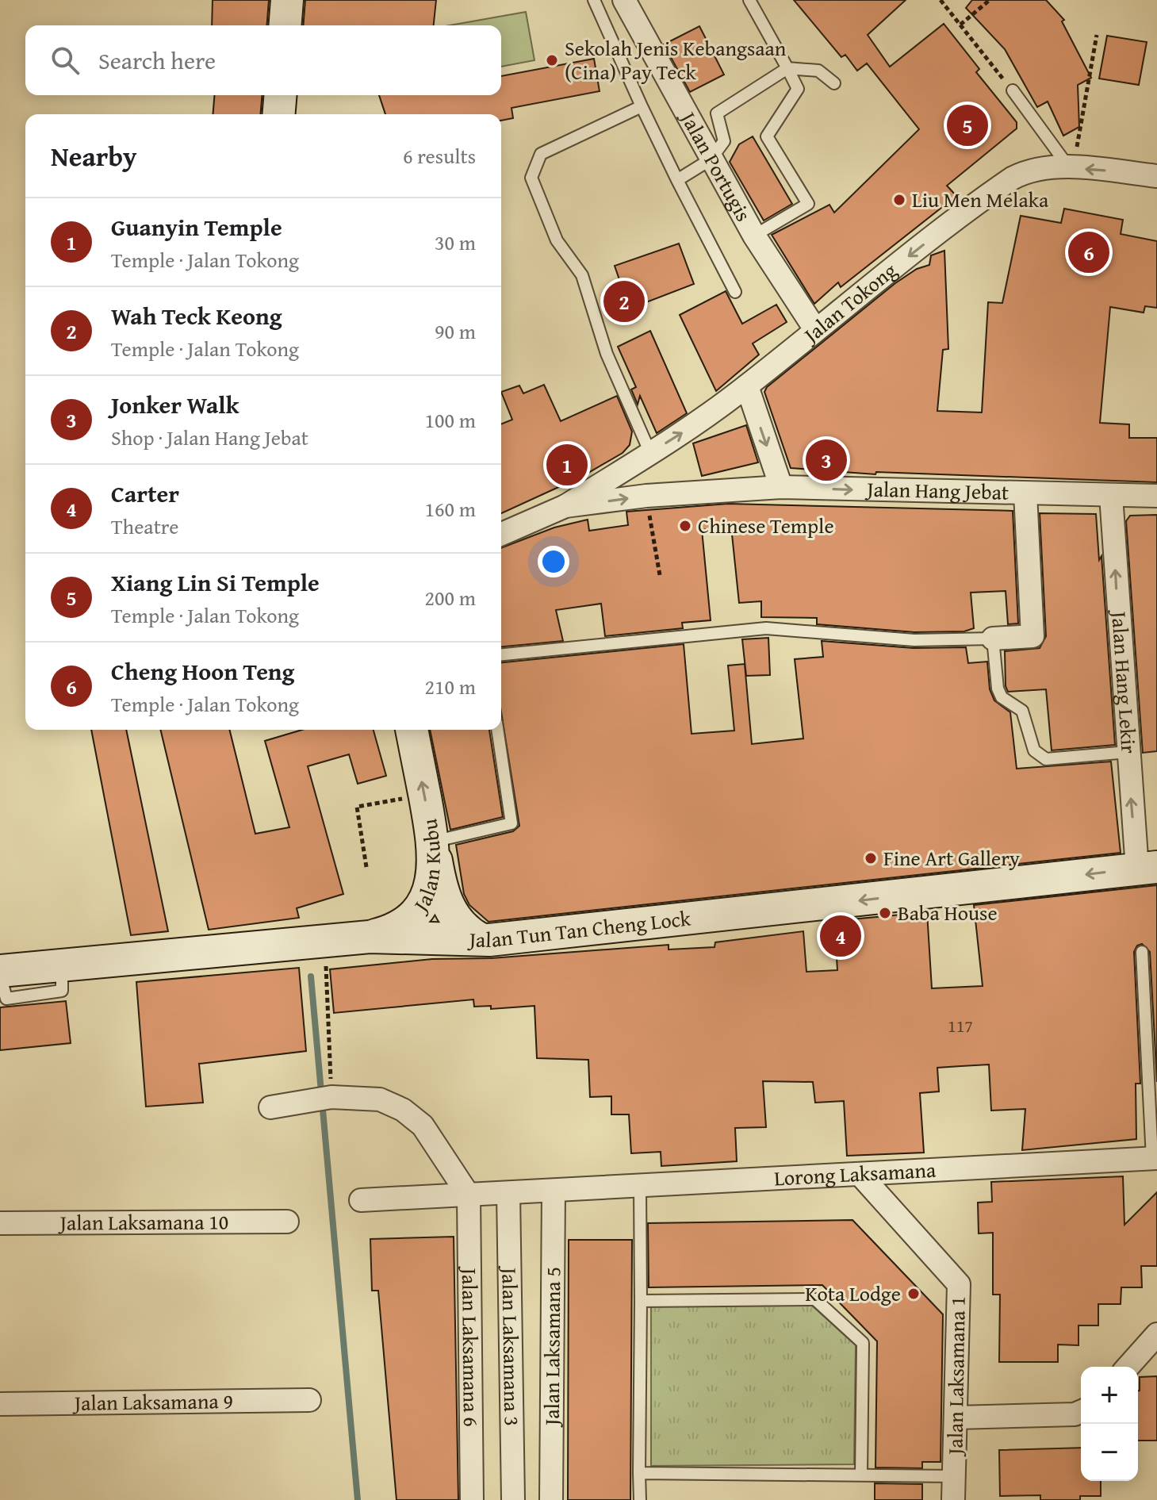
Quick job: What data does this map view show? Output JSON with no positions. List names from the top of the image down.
{
  "streets": {
    "main road": ["Jalan Kubu", "Jalan Tun Tan Cheng Lock"],
    "street": [
      "Jalan Portugis",
      "Jalan Tokong",
      "Jalan Hang Jebat",
      "Jalan Hang Lekir",
      "Lorong Laksamana",
      "Jalan Laksamana 10",
      "Jalan Laksamana 5",
      "Jalan Laksamana 3",
      "Jalan Laksamana 6",
      "Jalan Laksamana 1",
      "Jalan Laksamana 9"
    ]
  },
  "crossings": [
    ["Jalan Portugis", "Jalan Tokong"],
    ["Jalan Tokong", "Jalan Hang Jebat"],
    ["Jalan Hang Jebat", "Jalan Hang Lekir"],
    ["Jalan Hang Lekir", "Jalan Tun Tan Cheng Lock"],
    ["Jalan Kubu", "Jalan Tun Tan Cheng Lock"],
    ["Lorong Laksamana", "Jalan Laksamana 5"],
    ["Lorong Laksamana", "Jalan Laksamana 3"],
    ["Lorong Laksamana", "Jalan Laksamana 6"],
    ["Lorong Laksamana", "Jalan Laksamana 1"]
  ],
  "one_way": [
    "Jalan Hang Jebat",
    "Jalan Hang Lekir",
    "Jalan Kubu",
    "Jalan Tun Tan Cheng Lock"
  ],
  "places": [
    "Sekolah Jenis Kebangsaan (Cina) Pay Teck",
    "Liu Men Melaka",
    "Chinese Temple",
    "Fine Art Gallery",
    "Baba House",
    "Kota Lodge"
  ],
  "house_numbers": ["117"],
  "page": {
    "search": "Search here",
    "pins": [
      "5",
      "6",
      "2",
      "3",
      "1",
      "4"
    ],
    "heading": ["Nearby", "6 results"],
    "list": [
      {
        "mark": "1",
        "name": "Guanyin Temple",
        "note": "Temple · Jalan Tokong",
        "value": "30 m"
      },
      {
        "mark": "2",
        "name": "Wah Teck Keong",
        "note": "Temple · Jalan Tokong",
        "value": "90 m"
      },
      {
        "mark": "3",
        "name": "Jonker Walk",
        "note": "Shop · Jalan Hang Jebat",
        "value": "100 m"
      },
      {
        "mark": "4",
        "name": "Carter",
        "note": "Theatre",
        "value": "160 m"
      },
      {
        "mark": "5",
        "name": "Xiang Lin Si Temple",
        "note": "Temple · Jalan Tokong",
        "value": "200 m"
      },
      {
        "mark": "6",
        "name": "Cheng Hoon Teng",
        "note": "Temple · Jalan Tokong",
        "value": "210 m"
      }
    ],
    "map_buttons": ["+", "−"]
  }
}
